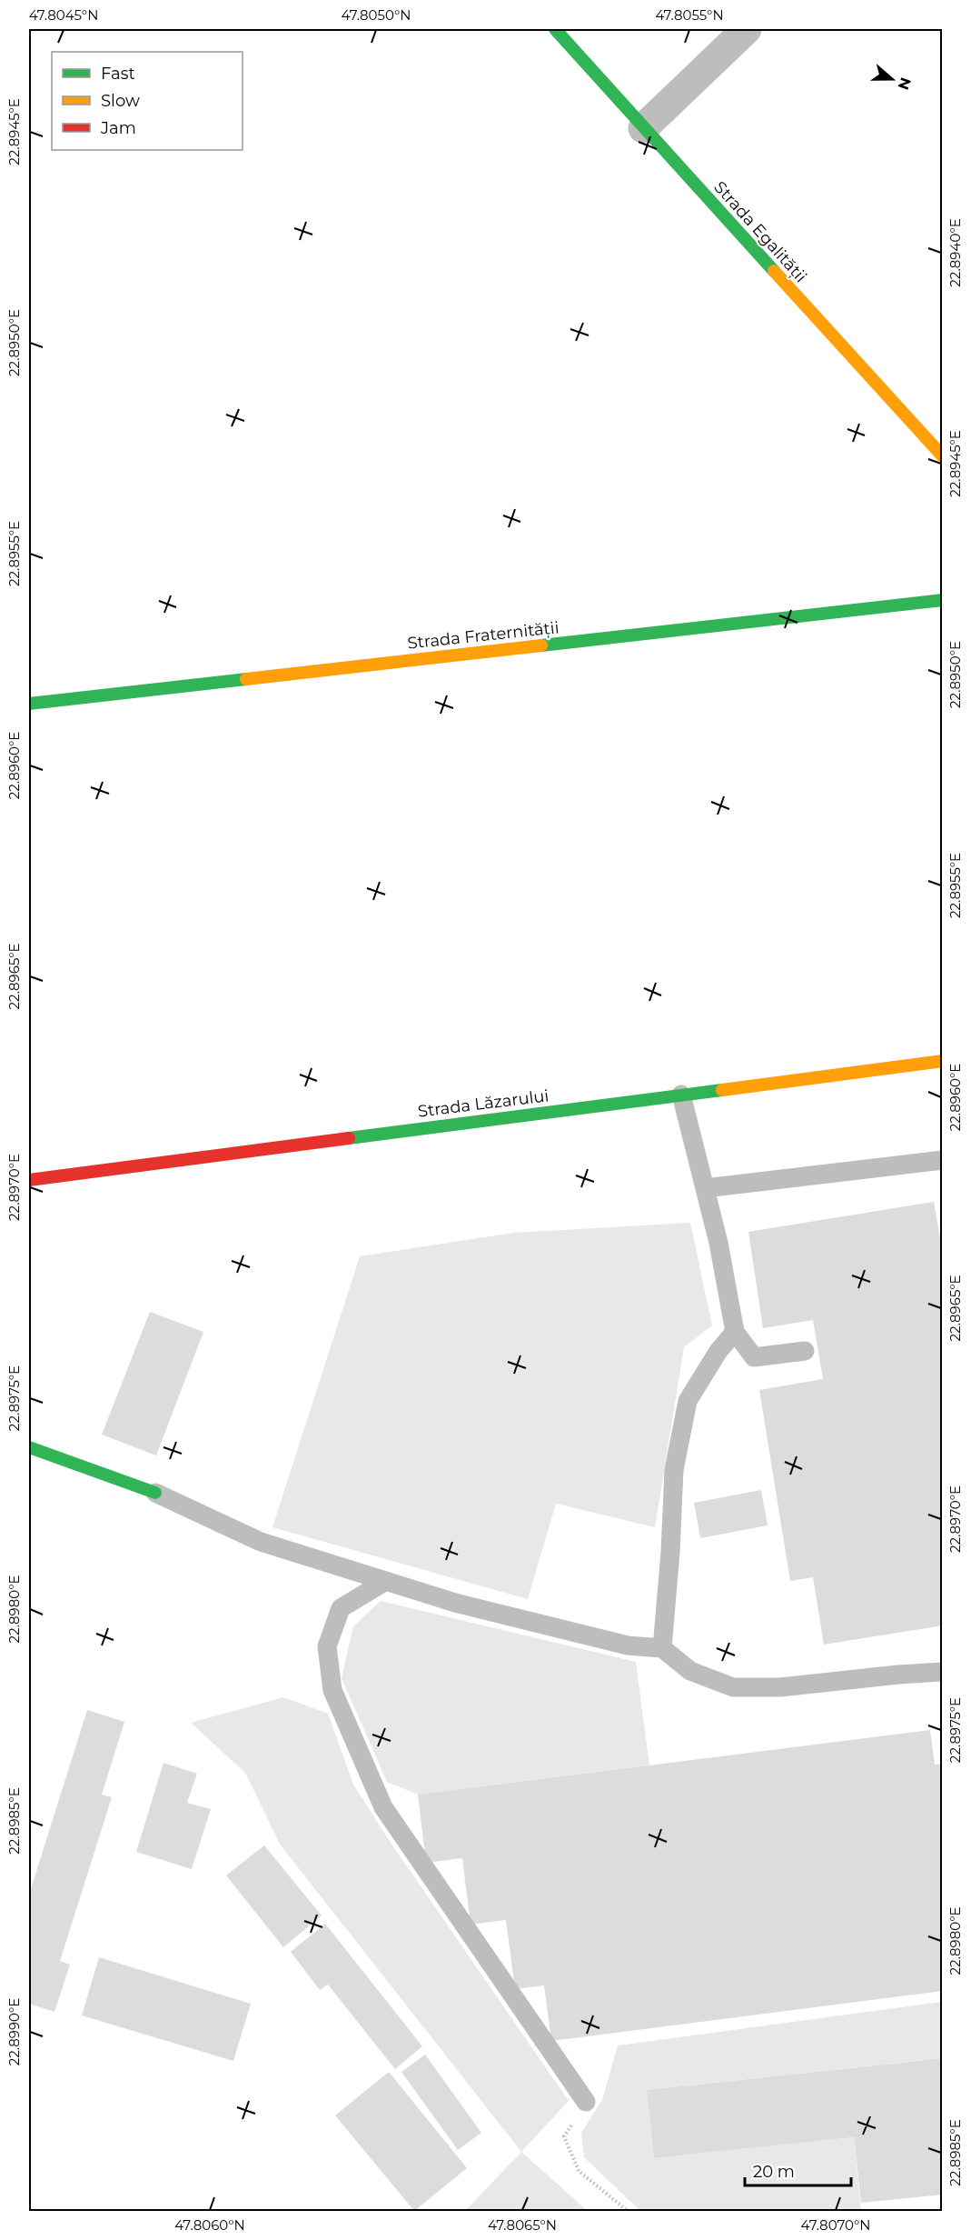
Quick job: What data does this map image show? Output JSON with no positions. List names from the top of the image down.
{
  "streets": {
    "street": ["Strada Egalității", "Strada Fraternității", "Strada Lăzarului"]
  },
  "legend": ["Fast", "Slow", "Jam"],
  "scale_bar": "20 m",
  "north": "right",
  "coordinates": [
    "47.8045°N",
    "47.8050°N",
    "47.8055°N",
    "22.8945°E",
    "22.8940°E",
    "22.8950°E",
    "22.8955°E",
    "22.8960°E",
    "22.8965°E",
    "22.8970°E",
    "22.8975°E",
    "22.8980°E",
    "22.8985°E",
    "22.8990°E",
    "47.8060°N",
    "47.8065°N",
    "47.8070°N"
  ]
}
